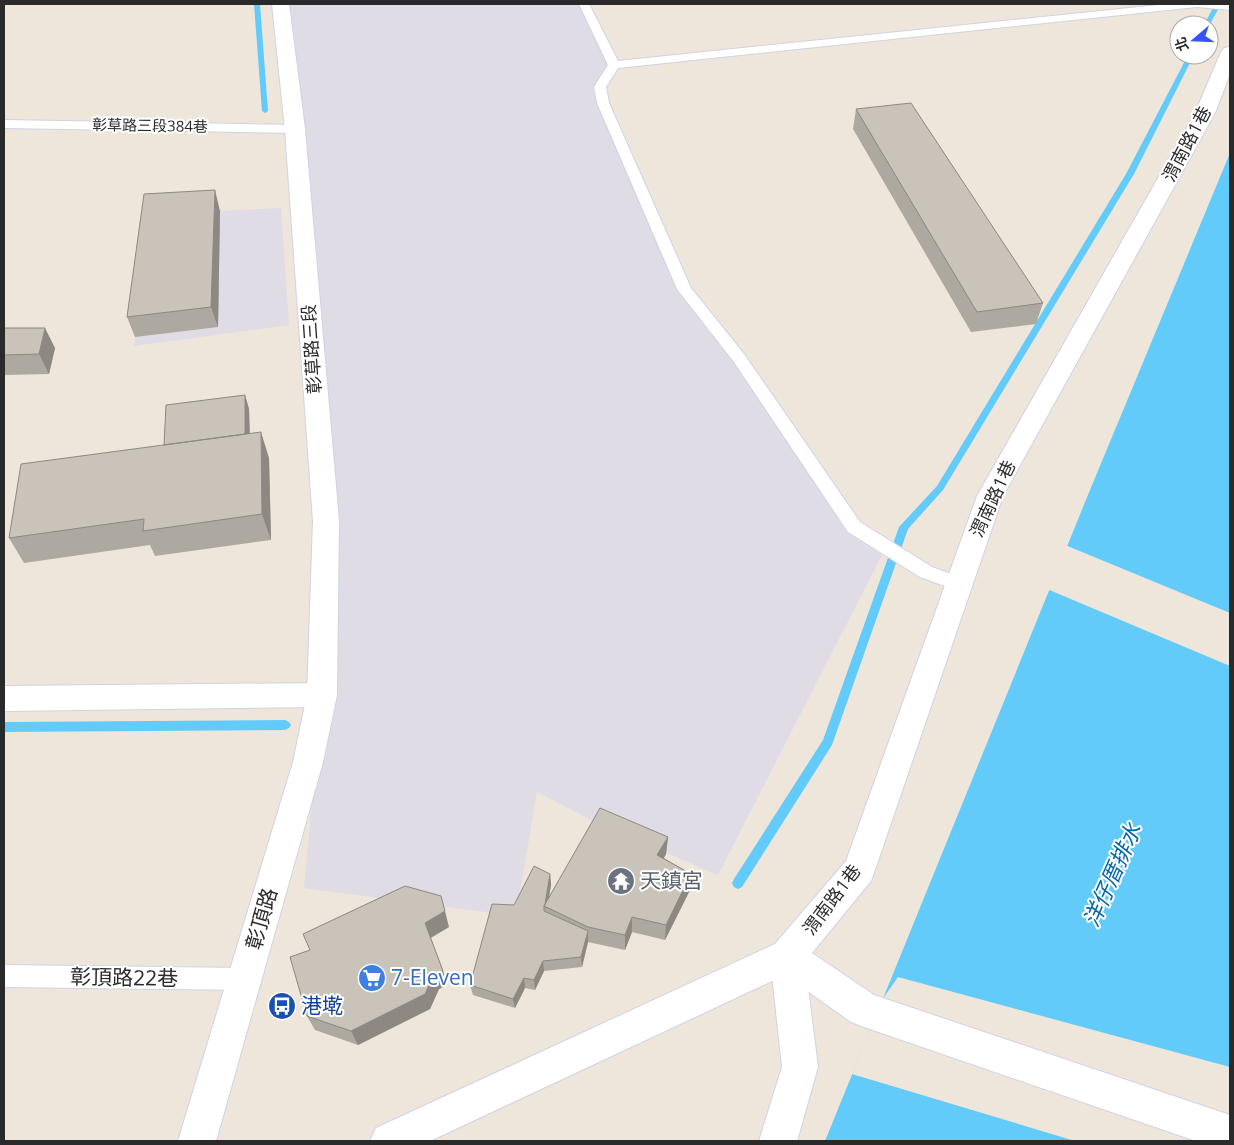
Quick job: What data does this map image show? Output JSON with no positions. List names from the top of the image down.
{
  "streets": {
    "street": ["渭南路1巷", "彰草路三段", "彰頂路"],
    "lane": ["彰草路三段384巷", "彰頂路22巷"]
  },
  "crossings": [
    ["彰草路三段384巷", "彰草路三段"],
    ["彰草路三段", "彰頂路"],
    ["彰頂路", "彰頂路22巷"]
  ],
  "water": ["洋仔厝排水"],
  "places": {
    "temple": ["天鎮宮"],
    "supermarket": ["7-Eleven"],
    "bus stop": ["港墘"]
  },
  "north": "left"
}
